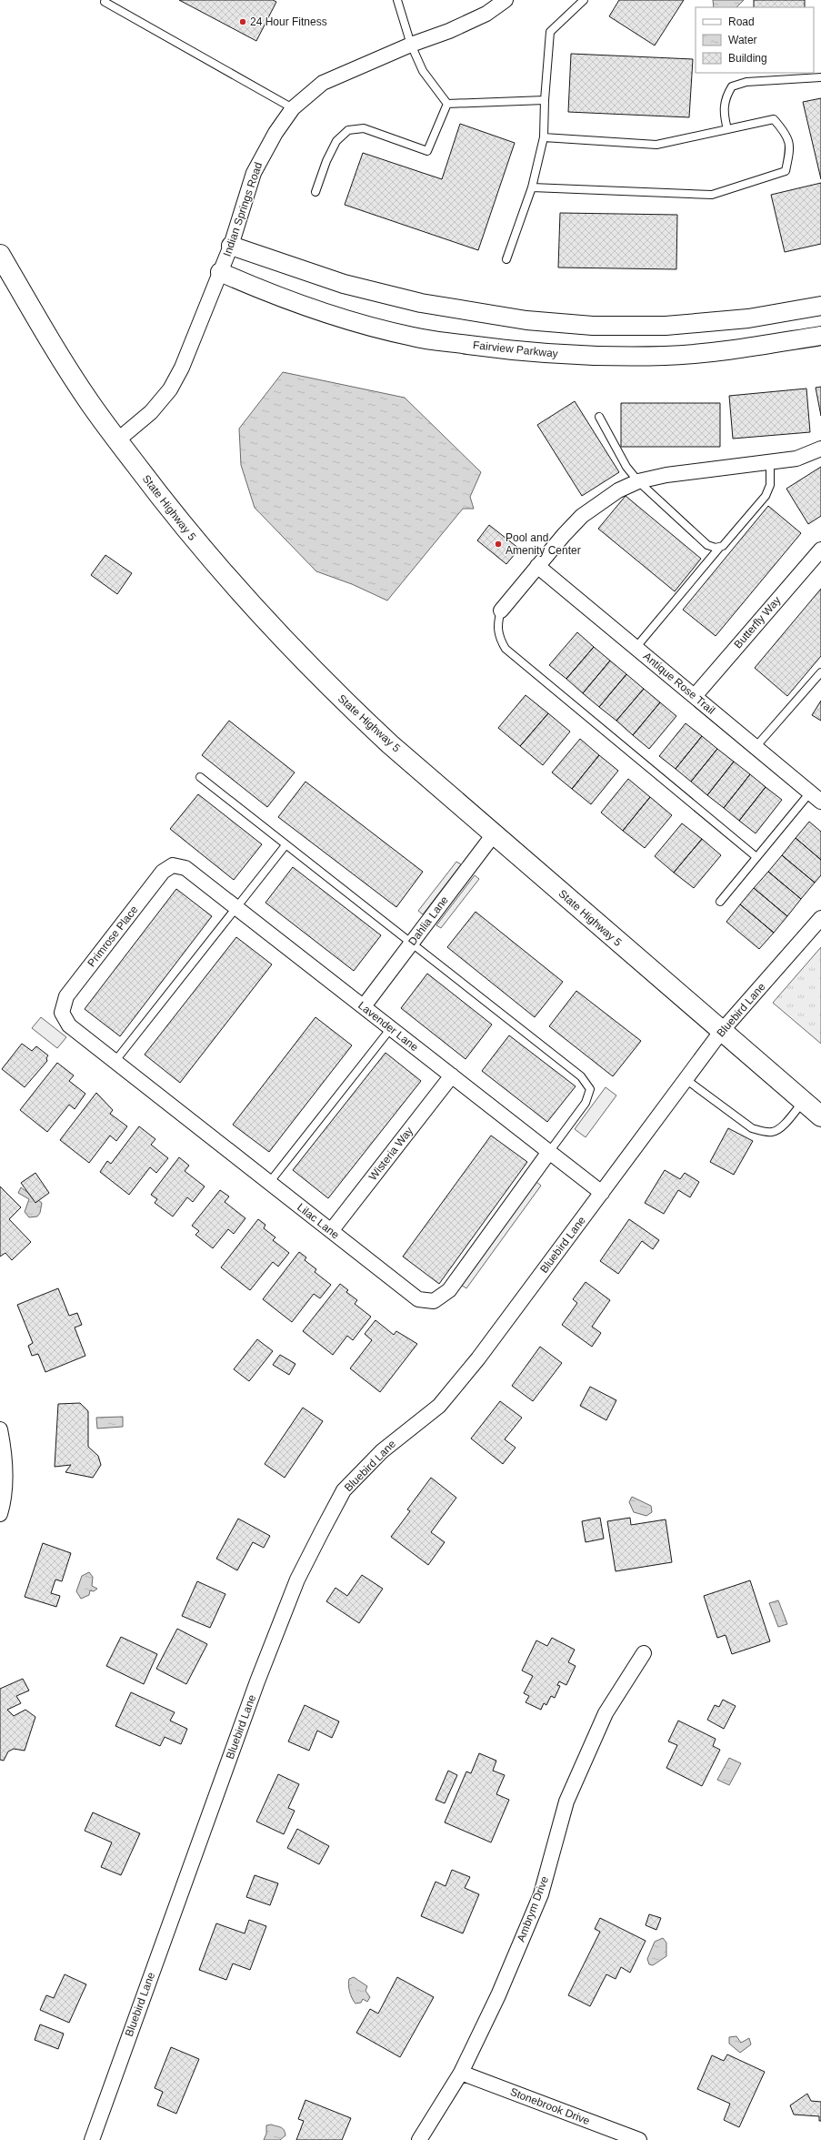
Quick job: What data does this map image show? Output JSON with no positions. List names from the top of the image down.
{
  "streets": {
    "main road": ["State Highway 5"],
    "street": [
      "Indian Springs Road",
      "Fairview Parkway",
      "Butterfly Way",
      "Antique Rose Trail",
      "Dahlia Lane",
      "Primrose Place",
      "Bluebird Lane",
      "Lavender Lane",
      "Wisteria Way",
      "Lilac Lane",
      "Ambrym Drive",
      "Stonebrook Drive"
    ]
  },
  "crossings": [
    ["Indian Springs Road", "Fairview Parkway"],
    ["Indian Springs Road", "State Highway 5"],
    ["State Highway 5", "Dahlia Lane"],
    ["State Highway 5", "Bluebird Lane"],
    ["Butterfly Way", "Antique Rose Trail"],
    ["Dahlia Lane", "Lavender Lane"],
    ["Primrose Place", "Lavender Lane"],
    ["Primrose Place", "Lilac Lane"],
    ["Bluebird Lane", "Lavender Lane"],
    ["Lavender Lane", "Wisteria Way"],
    ["Lavender Lane", "Lilac Lane"],
    ["Wisteria Way", "Lilac Lane"],
    ["Ambrym Drive", "Stonebrook Drive"]
  ],
  "places": ["24 Hour Fitness", "Pool and Amenity Center"],
  "legend": ["Road", "Water", "Building"]
}
